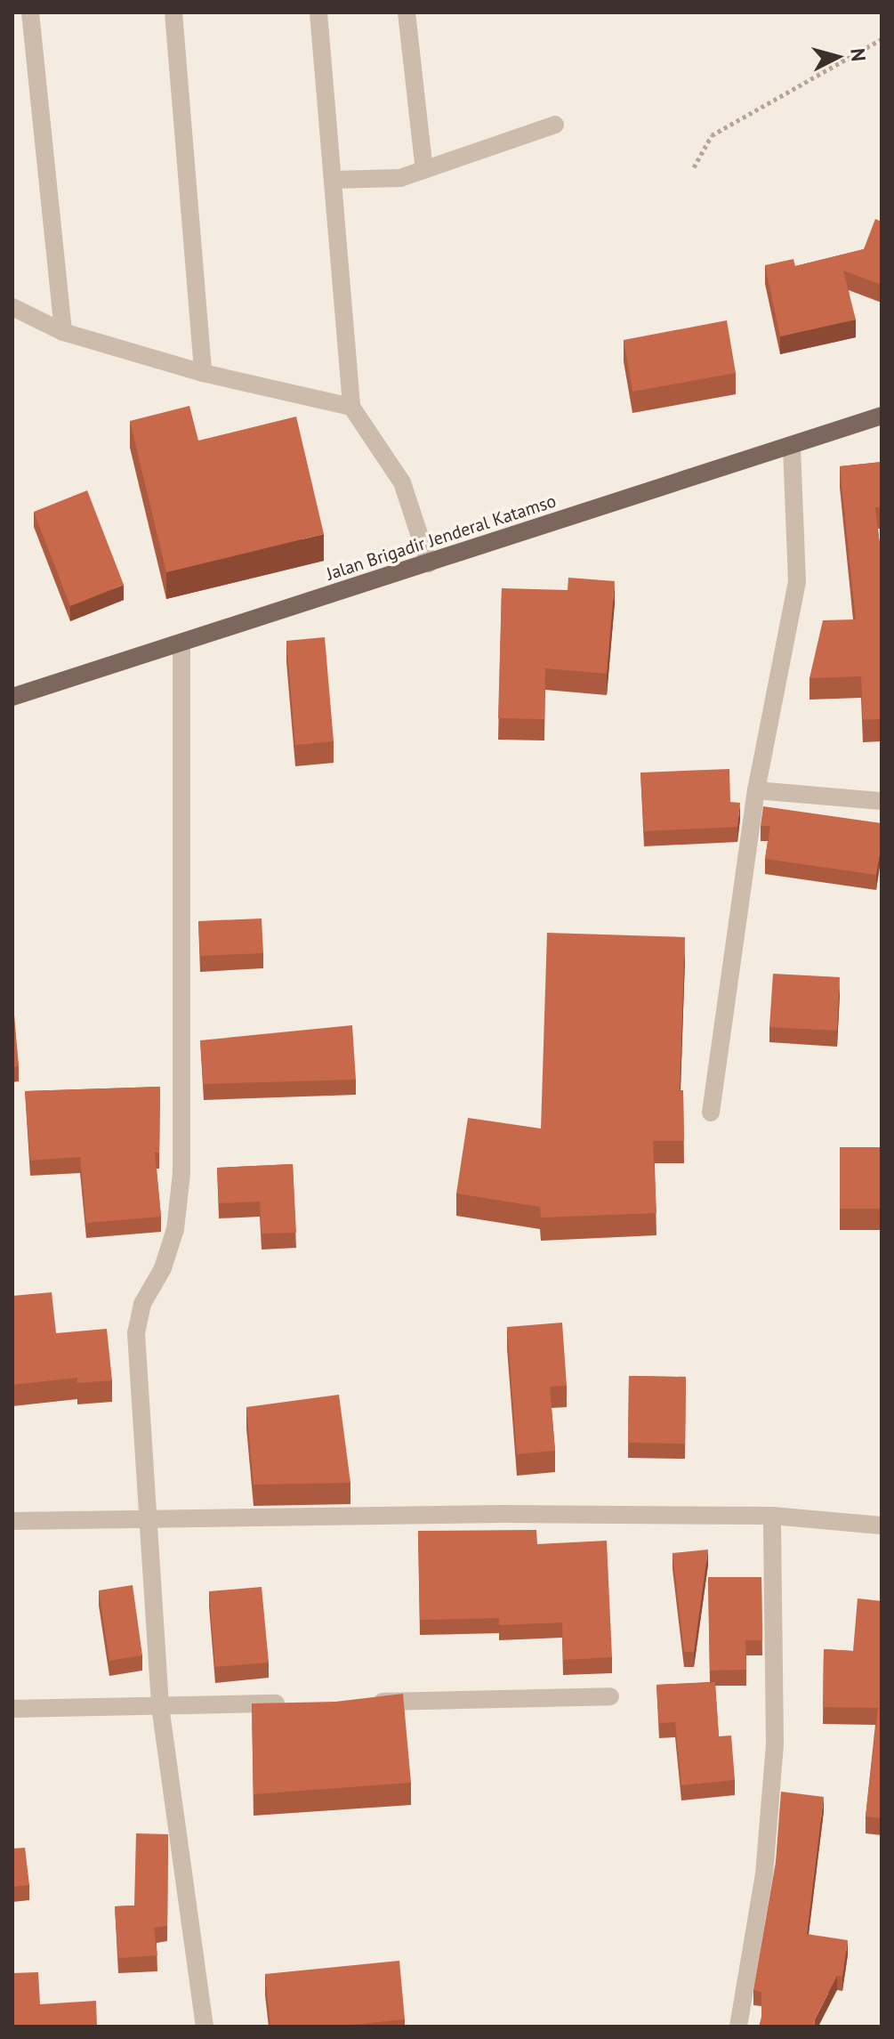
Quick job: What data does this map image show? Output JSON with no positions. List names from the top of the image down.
{
  "streets": {
    "main road": ["Jalan Brigadir Jenderal Katamso"]
  },
  "north": "right"
}
